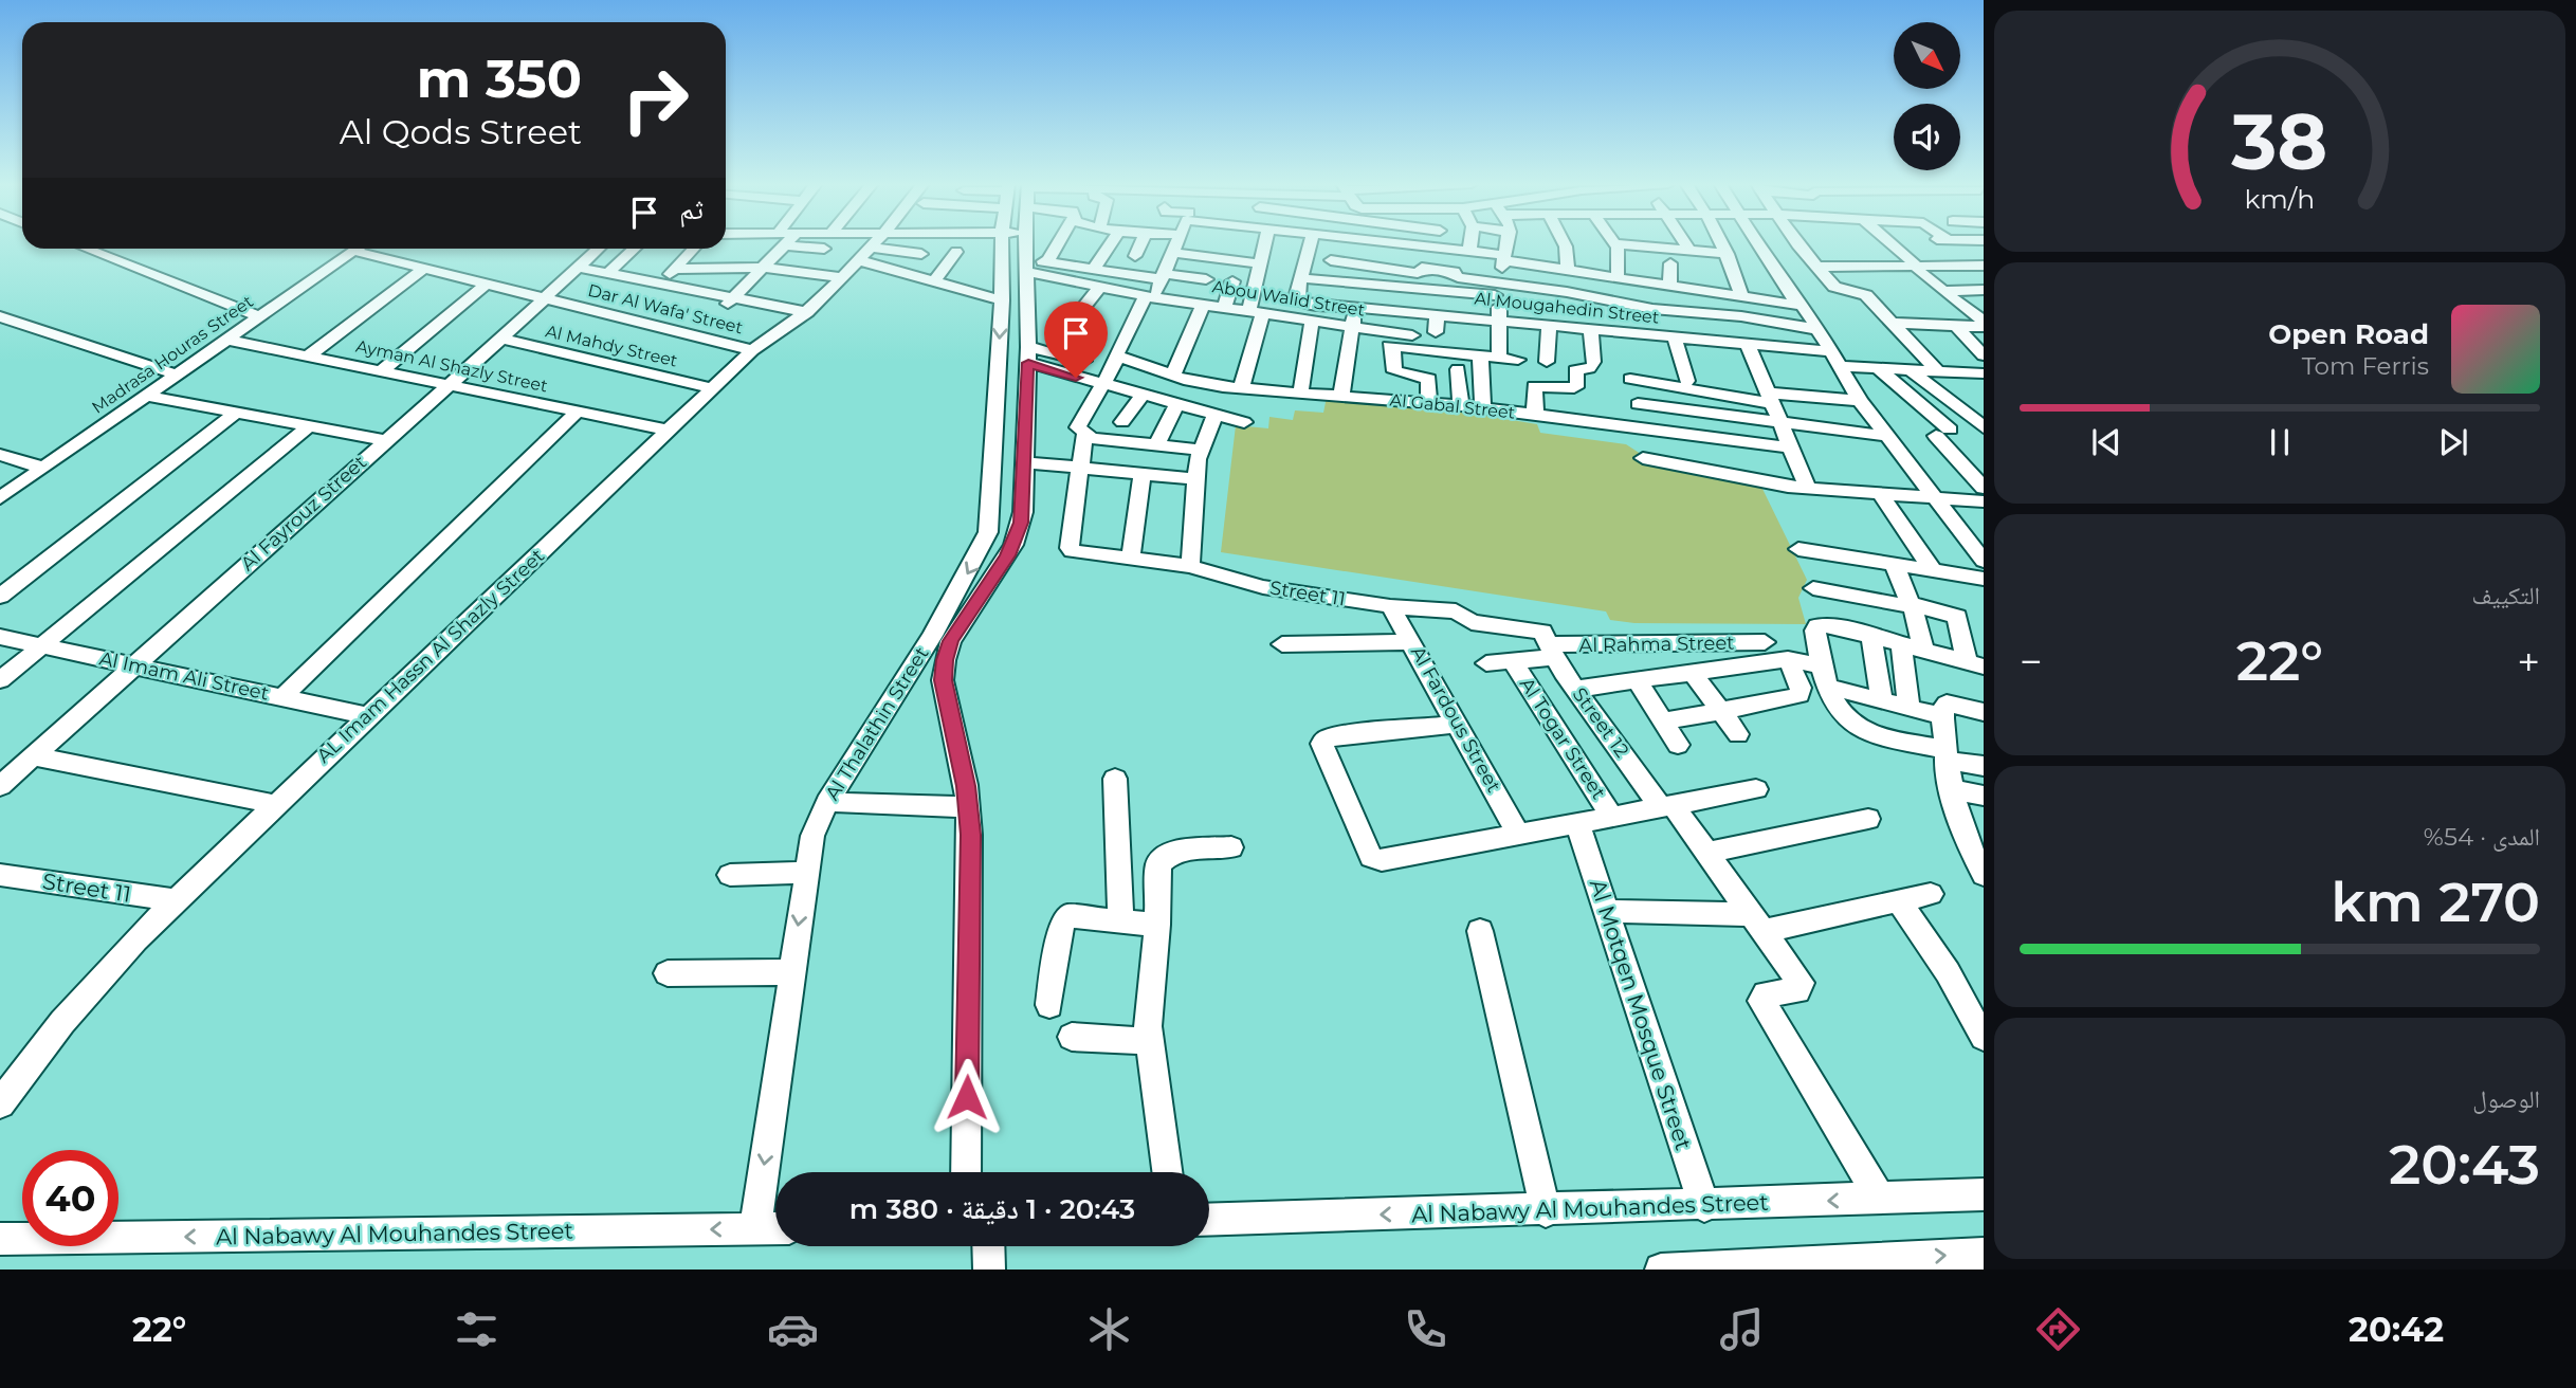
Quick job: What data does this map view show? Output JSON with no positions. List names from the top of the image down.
{
  "streets": {
    "street": [
      "Abou Walid Street",
      "Al Mougahedin Street",
      "Dar Al Wafa' Street",
      "Al Mahdy Street",
      "Madrasa Houras Street",
      "Ayman Al Shazly Street",
      "Al Gabal Street",
      "Al Fayrouz Street",
      "Street 11",
      "Al Rahma Street",
      "AL Imam Hassn Al Shazly Street",
      "Al Imam Ali Street",
      "Al Fardous Street",
      "Street 12",
      "Al Thalathin Street",
      "Al Togar Street",
      "Al Motqen Mosque Street",
      "Al Nabawy Al Mouhandes Street"
    ]
  },
  "crossings": [
    ["Abou Walid Street", "Al Thalathin Street"],
    ["Dar Al Wafa' Street", "Madrasa Houras Street"],
    ["Dar Al Wafa' Street", "Al Fayrouz Street"],
    ["Dar Al Wafa' Street", "AL Imam Hassn Al Shazly Street"],
    ["Al Mahdy Street", "Al Fayrouz Street"],
    ["Al Mahdy Street", "AL Imam Hassn Al Shazly Street"],
    ["Madrasa Houras Street", "Ayman Al Shazly Street"],
    ["Ayman Al Shazly Street", "Al Fayrouz Street"],
    ["Ayman Al Shazly Street", "AL Imam Hassn Al Shazly Street"],
    ["Al Fayrouz Street", "Al Imam Ali Street"],
    ["Street 11", "Al Rahma Street"],
    ["Street 11", "AL Imam Hassn Al Shazly Street"],
    ["Street 11", "Al Fardous Street"],
    ["Street 11", "Street 12"],
    ["Al Rahma Street", "Street 12"],
    ["AL Imam Hassn Al Shazly Street", "Al Imam Ali Street"],
    ["Street 12", "Al Nabawy Al Mouhandes Street"],
    ["Al Thalathin Street", "Al Nabawy Al Mouhandes Street"],
    ["Al Motqen Mosque Street", "Al Nabawy Al Mouhandes Street"]
  ],
  "one_way": ["Al Nabawy Al Mouhandes Street"],
  "north": "bottom right",
  "page": {
    "turn": ["350 m", "Al Qods Street"],
    "then": "ثم",
    "song": ["Open Road", "Tom Ferris"],
    "tile": [
      "التكييف",
      ["المدى · 54%", "270 km"],
      ["الوصول", "20:43"]
    ],
    "heat": ["−", "22°", "+"],
    "limit": "40",
    "trip": "20:43 · 1 دقيقة · 380 m",
    "tabs": ["20:42", "22°"],
    "gauge": ["38", "km/h"]
  }
}
